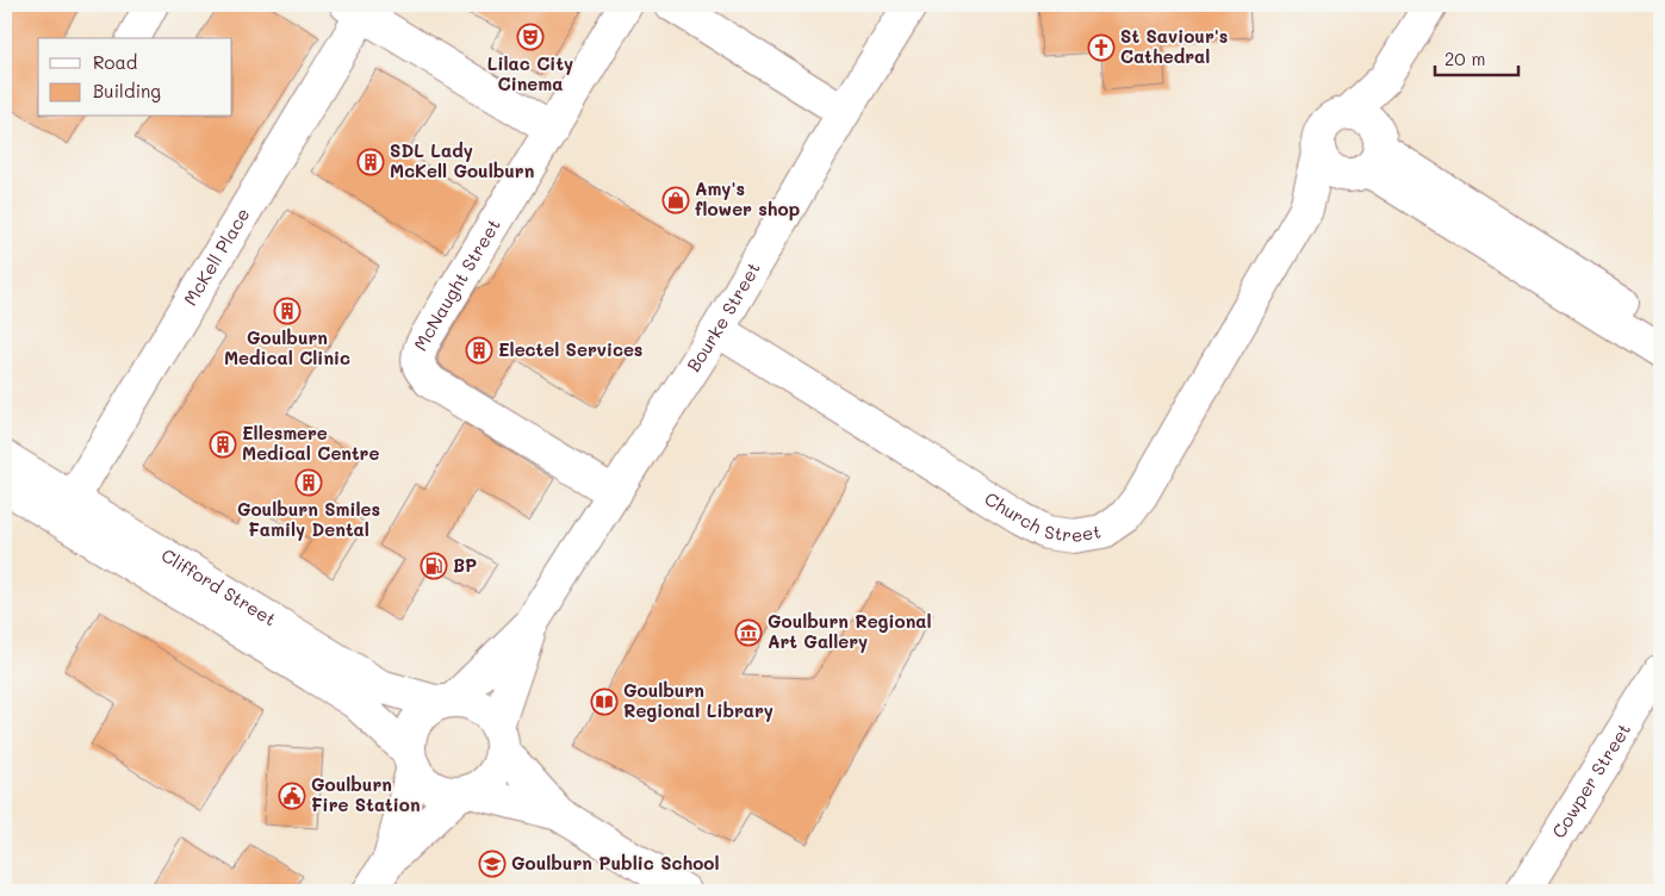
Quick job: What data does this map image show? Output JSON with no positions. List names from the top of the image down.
{
  "streets": {
    "street": [
      "McKell Place",
      "McNaught Street",
      "Bourke Street",
      "Church Street",
      "Clifford Street",
      "Cowper Street"
    ]
  },
  "crossings": [
    ["McKell Place", "Clifford Street"],
    ["McNaught Street", "Bourke Street"],
    ["Bourke Street", "Church Street"],
    ["Bourke Street", "Clifford Street"]
  ],
  "places": {
    "theatre": ["Lilac City Cinema"],
    "church": ["St Saviour's Cathedral"],
    "building": [
      "SDL Lady McKell Goulburn",
      "Goulburn Medical Clinic",
      "Electel Services",
      "Ellesmere Medical Centre",
      "Goulburn Smiles Family Dental"
    ],
    "shop": ["Amy's flower shop"],
    "fuel station": ["BP"],
    "museum": ["Goulburn Regional Art Gallery"],
    "library": ["Goulburn Regional Library"],
    "public building": ["Goulburn Fire Station"],
    "school or university": ["Goulburn Public School"]
  },
  "legend": ["Road", "Building"],
  "scale_bar": "20 m"
}
